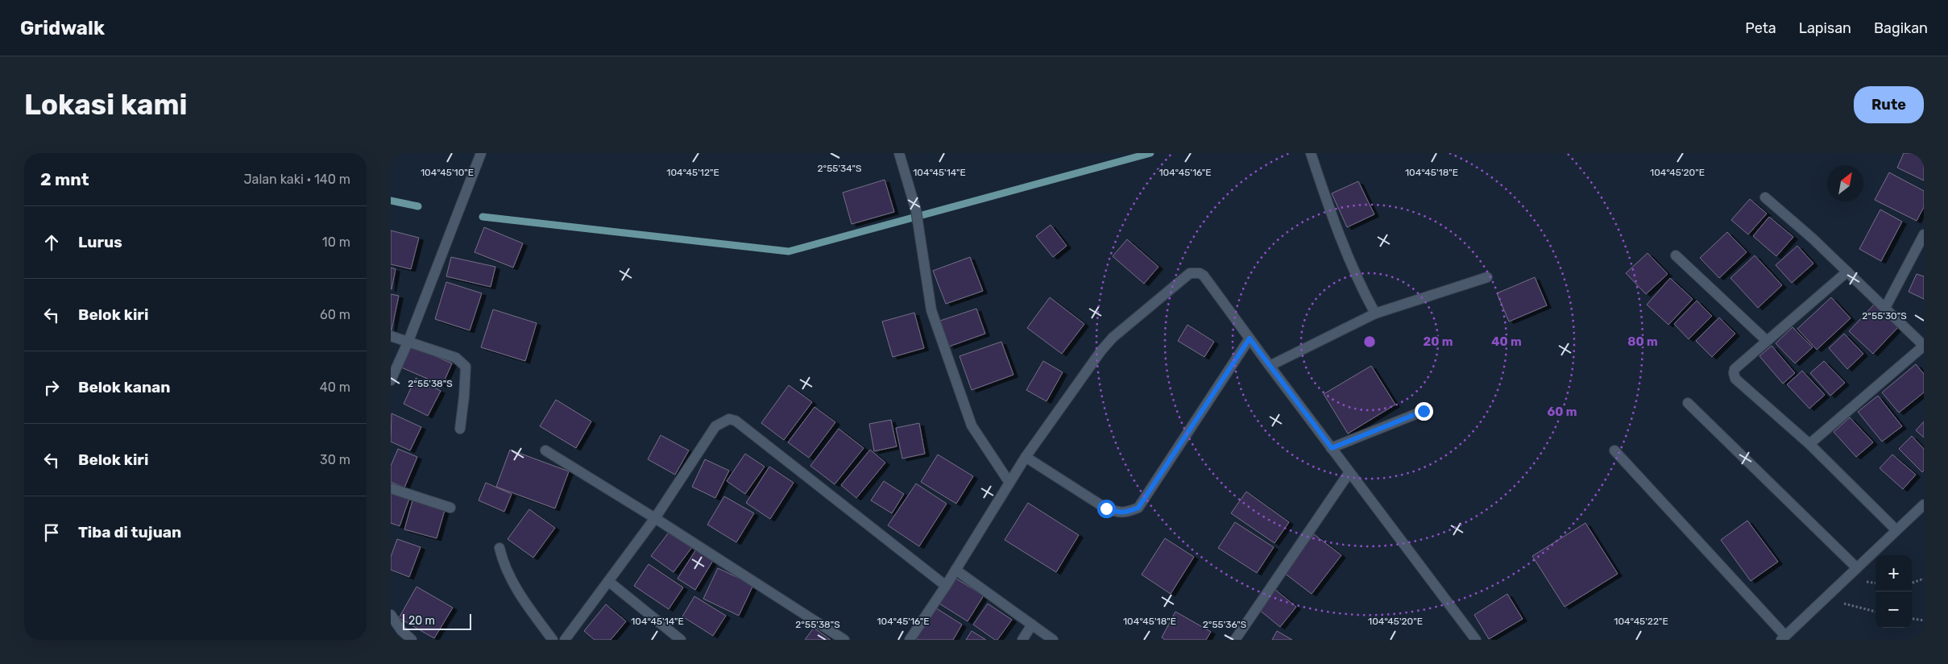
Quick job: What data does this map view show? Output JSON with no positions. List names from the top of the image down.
{
  "scale_bar": "20 m",
  "north": "top right",
  "page": {
    "header": "Gridwalk",
    "nav": ["Peta", "Lapisan", "Bagikan"],
    "buttons": "Rute",
    "title": "Lokasi kami",
    "heading": ["2 mnt", "Jalan kaki · 140 m"],
    "list": [
      ["Lurus", "10 m"],
      ["Belok kiri", "60 m"],
      ["Belok kanan", "40 m"],
      ["Belok kiri", "30 m"],
      "Tiba di tujuan"
    ],
    "map_buttons": ["+", "−"],
    "scale": "20 m"
  },
  "coordinates": [
    "2°55'34\"S",
    "104°45'12\"E",
    "104°45'14\"E",
    "104°45'16\"E",
    "104°45'18\"E",
    "104°45'10\"E",
    "104°45'20\"E",
    "2°55'30\"S",
    "2°55'38\"S",
    "104°45'22\"E",
    "2°55'36\"S"
  ],
  "rings": [
    "20 m",
    "40 m",
    "80 m",
    "60 m"
  ]
}
